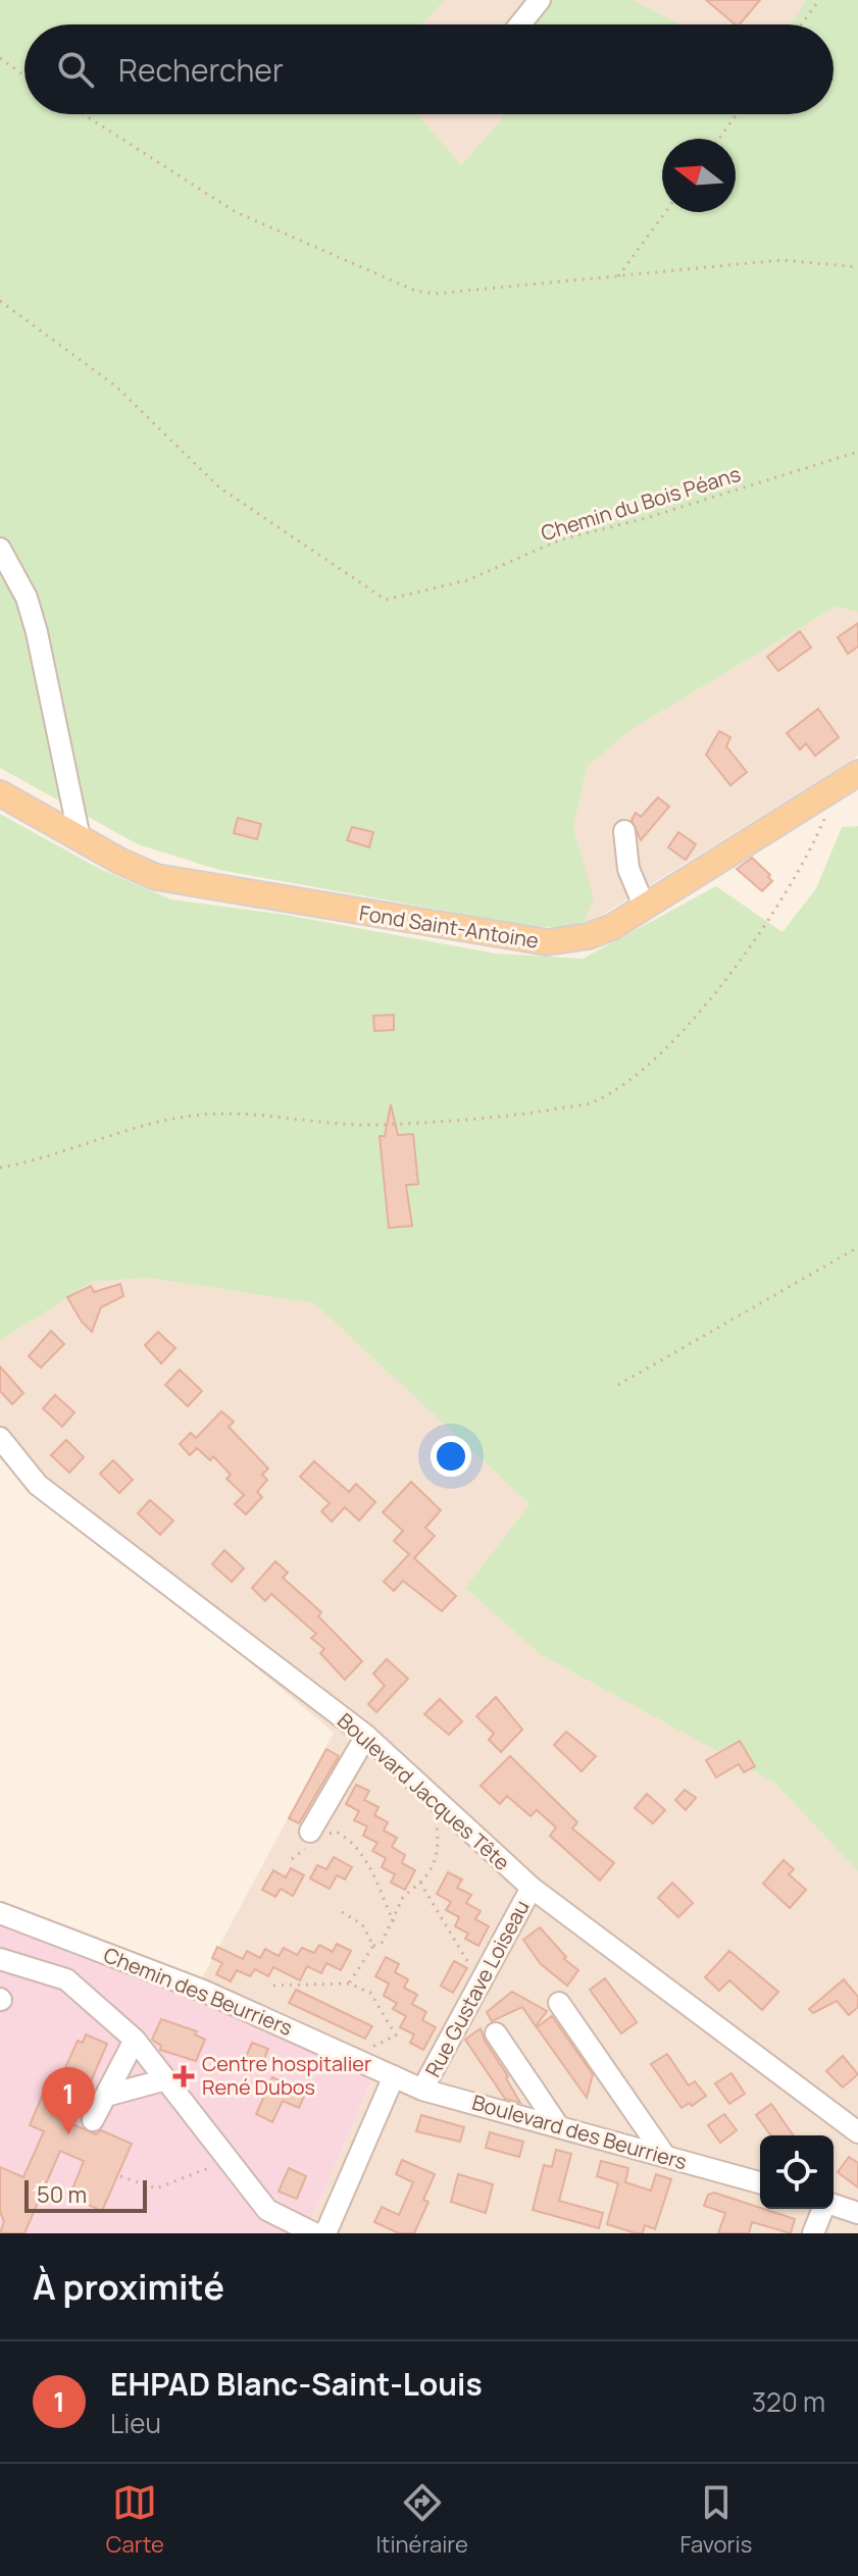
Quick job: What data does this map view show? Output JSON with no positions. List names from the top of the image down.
{
  "streets": {
    "main road": ["Fond Saint-Antoine"],
    "street": [
      "Boulevard Jacques Tête",
      "Rue Gustave Loiseau",
      "Chemin des Beurriers",
      "Boulevard des Beurriers"
    ],
    "path": ["Chemin du Bois Péans"]
  },
  "crossings": [
    ["Boulevard Jacques Tête", "Rue Gustave Loiseau"],
    ["Rue Gustave Loiseau", "Boulevard des Beurriers"],
    ["Chemin des Beurriers", "Boulevard des Beurriers"]
  ],
  "places": {
    "health": ["Centre hospitalier René Dubos"]
  },
  "scale_bar": "50 m",
  "north": "left",
  "page": {
    "search": "Rechercher",
    "pins": "1",
    "scale": "50 m",
    "heading": "À proximité",
    "list": [
      {
        "mark": "1",
        "name": "EHPAD Blanc-Saint-Louis",
        "note": "Lieu",
        "value": "320 m"
      }
    ],
    "nav": ["Carte", "Itinéraire", "Favoris"]
  }
}
